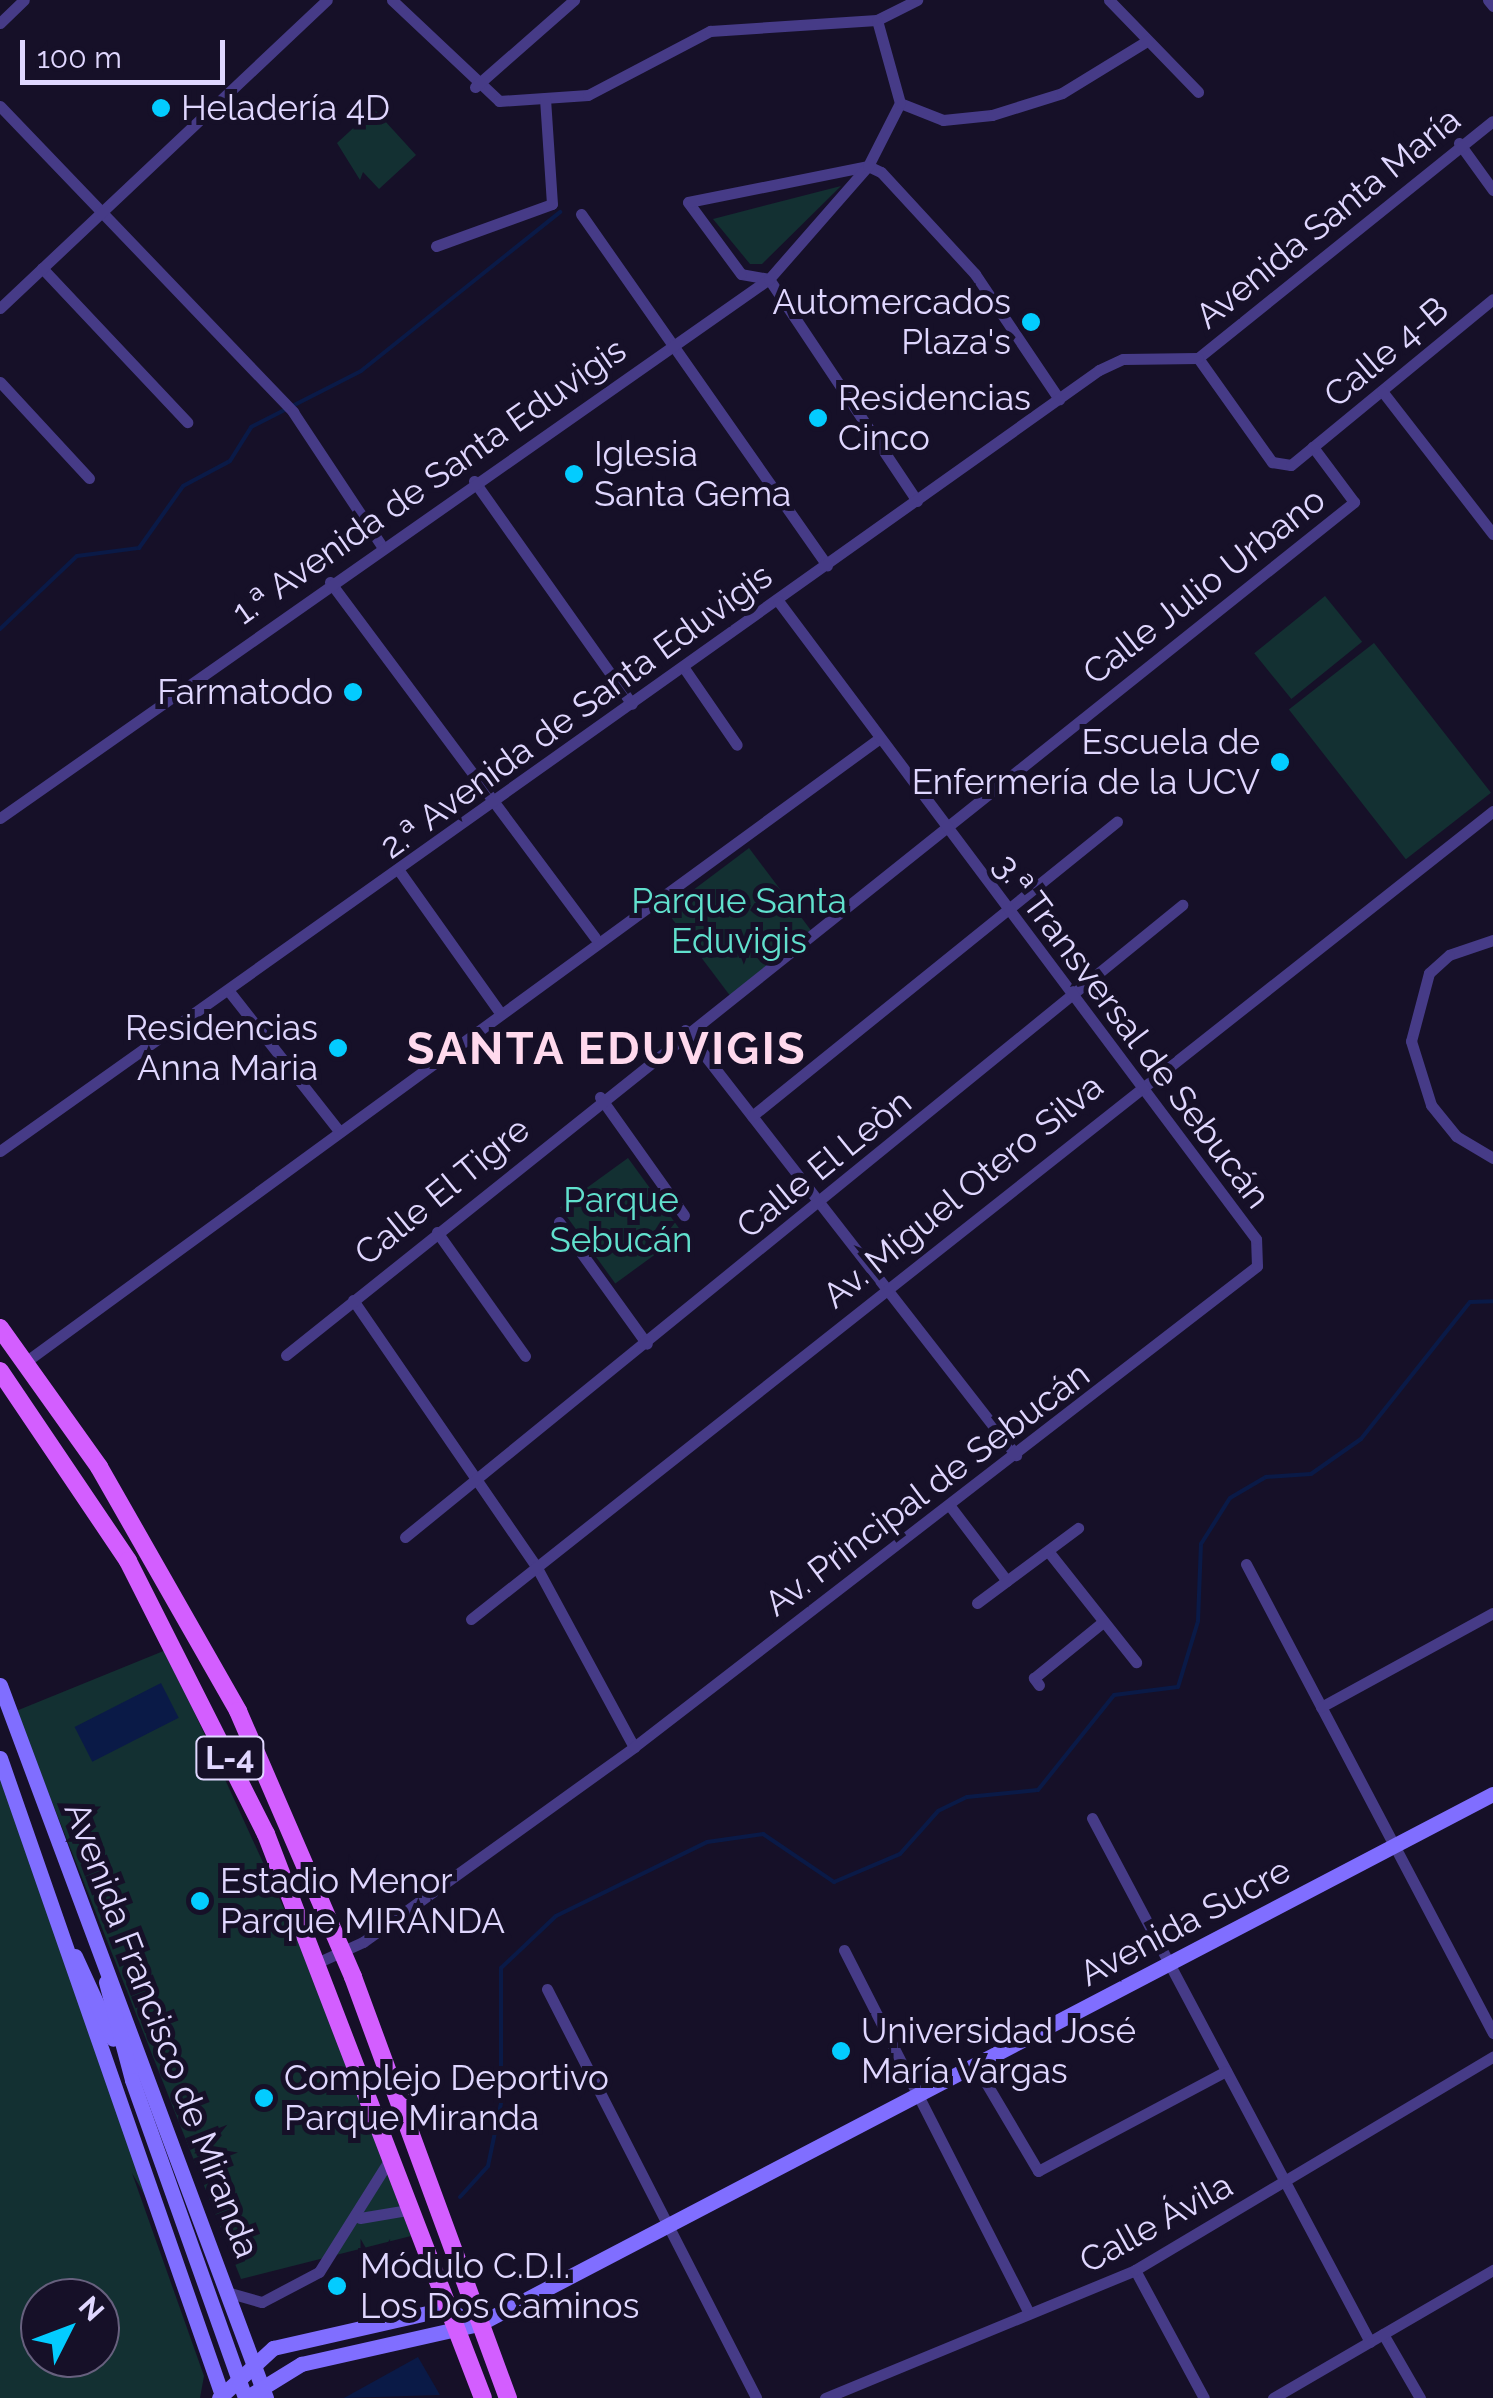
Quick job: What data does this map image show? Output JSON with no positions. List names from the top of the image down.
{
  "streets": {
    "main road": ["L-4", "Avenida Sucre", "Avenida Francisco de Miranda"],
    "street": [
      "Avenida Santa María",
      "Calle 4-B",
      "1.ª Avenida de Santa Eduvigis",
      "Calle Julio Urbano",
      "2.ª Avenida de Santa Eduvigis",
      "3.ª Transversal de Sebucán",
      "Calle El Leòn",
      "Calle El Tigre",
      "Av. Miguel Otero Silva",
      "Av. Principal de Sebucán",
      "Calle Ávila"
    ]
  },
  "crossings": [
    ["Avenida Santa María", "Calle Julio Urbano"],
    ["Avenida Santa María", "2.ª Avenida de Santa Eduvigis"],
    ["Calle 4-B", "Calle Julio Urbano"],
    ["Calle Julio Urbano", "2.ª Avenida de Santa Eduvigis"],
    ["Calle Julio Urbano", "3.ª Transversal de Sebucán"],
    ["Calle Julio Urbano", "Calle El Tigre"],
    ["2.ª Avenida de Santa Eduvigis", "3.ª Transversal de Sebucán"],
    ["3.ª Transversal de Sebucán", "Calle El Leòn"],
    ["3.ª Transversal de Sebucán", "Calle El Tigre"],
    ["3.ª Transversal de Sebucán", "Av. Miguel Otero Silva"],
    ["3.ª Transversal de Sebucán", "Av. Principal de Sebucán"],
    ["Av. Principal de Sebucán", "L-4"],
    ["L-4", "Avenida Sucre"],
    ["Avenida Sucre", "Avenida Francisco de Miranda"]
  ],
  "districts": ["SANTA EDUVIGIS"],
  "parks": ["Parque Santa Eduvigis", "Parque Sebucán"],
  "places": [
    "Heladería 4D",
    "Automercados Plaza's",
    "Residencias Cinco",
    "Iglesia Santa Gema",
    "Farmatodo",
    "Escuela de Enfermería de la UCV",
    "Residencias Anna Maria",
    "Estadio Menor Parque MIRANDA",
    "Universidad José María Vargas",
    "Complejo Deportivo Parque Miranda",
    "Módulo C.D.I. Los Dos Caminos"
  ],
  "scale_bar": "100 m",
  "north": "top right"
}
